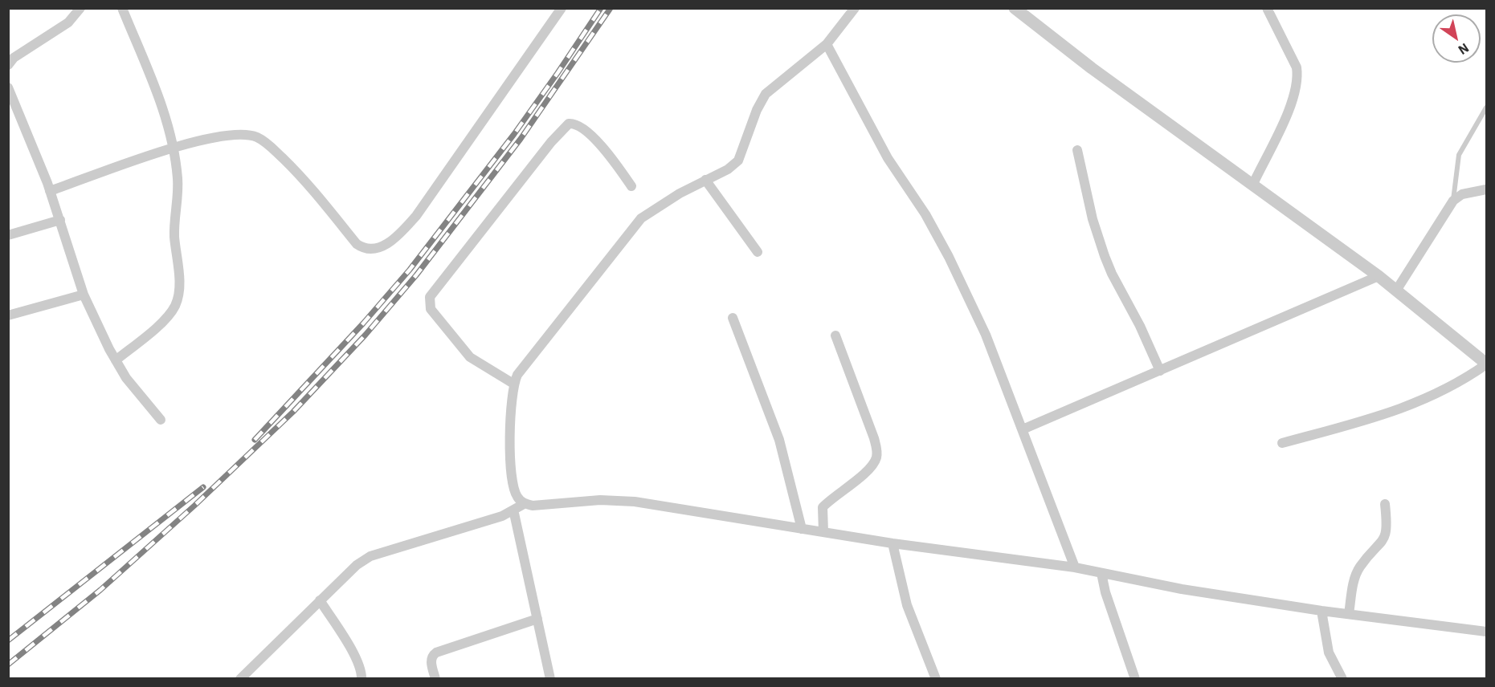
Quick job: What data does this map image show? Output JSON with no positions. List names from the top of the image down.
{
  "north": "bottom right"
}
